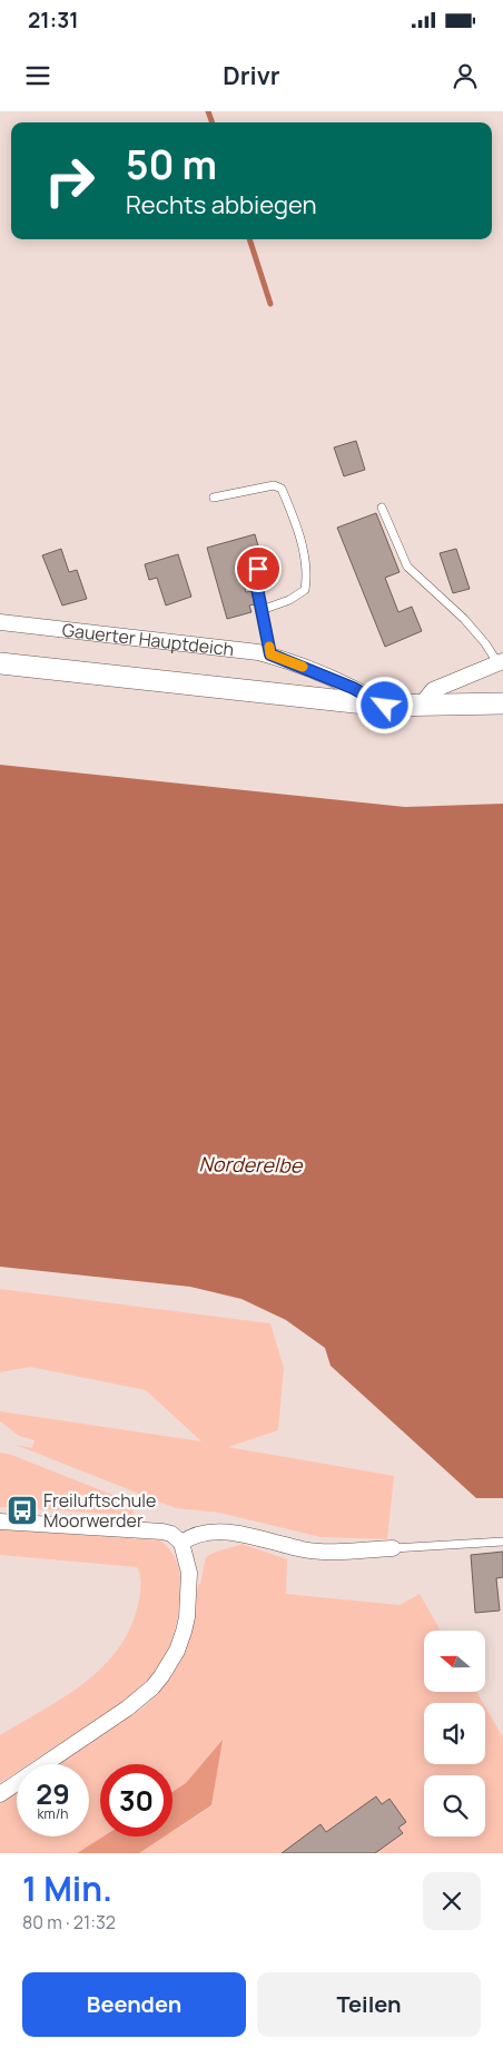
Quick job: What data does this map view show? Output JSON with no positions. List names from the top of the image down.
{
  "streets": {
    "street": ["Gauerter Hauptdeich"]
  },
  "water": ["Norderelbe"],
  "places": {
    "bus stop": ["Freiluftschule Moorwerder"]
  },
  "north": "left",
  "page": {
    "status": "21:31",
    "header": "Drivr",
    "turn": ["50 m", "Rechts abbiegen"],
    "speed": "29 km/h",
    "limit": "30",
    "heading": ["1 Min.", "80 m · 21:32"],
    "buttons": ["Beenden", "Teilen"]
  }
}
